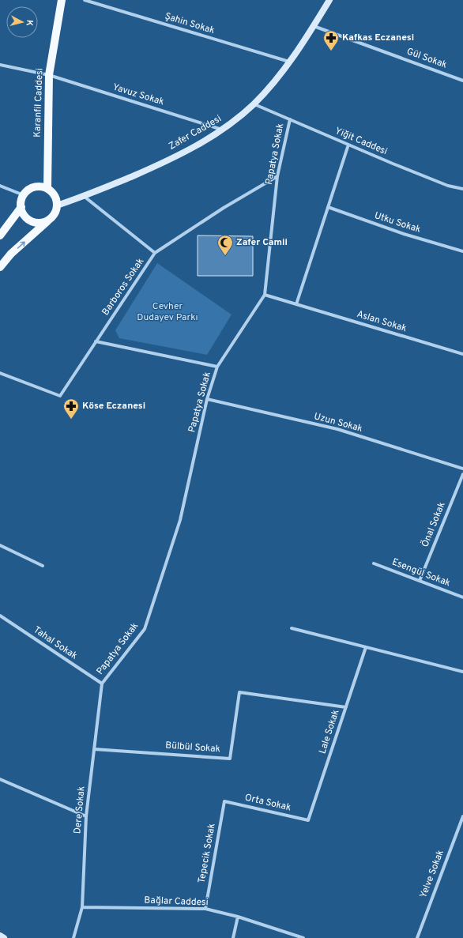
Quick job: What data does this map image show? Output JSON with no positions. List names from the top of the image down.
{
  "streets": {
    "main road": ["Karanfil Caddesi", "Zafer Caddesi"],
    "street": [
      "Şahin Sokak",
      "Gül Sokak",
      "Yavuz Sokak",
      "Yiğit Caddesi",
      "Papatya Sokak",
      "Utku Sokak",
      "Barboros Sokak",
      "Aslan Sokak",
      "Uzun Sokak",
      "Önal Sokak",
      "Esengül Sokak",
      "Tahal Sokak",
      "Lale Sokak",
      "Bülbül Sokak",
      "Orta Sokak",
      "Dere Sokak",
      "Tepecik Sokak",
      "Yelve Sokak",
      "Bağlar Caddesi"
    ]
  },
  "crossings": [
    ["Şahin Sokak", "Zafer Caddesi"],
    ["Gül Sokak", "Zafer Caddesi"],
    ["Yavuz Sokak", "Karanfil Caddesi"],
    ["Yavuz Sokak", "Zafer Caddesi"],
    ["Karanfil Caddesi", "Zafer Caddesi"],
    ["Zafer Caddesi", "Yiğit Caddesi"],
    ["Yiğit Caddesi", "Papatya Sokak"],
    ["Papatya Sokak", "Barboros Sokak"],
    ["Papatya Sokak", "Aslan Sokak"],
    ["Papatya Sokak", "Uzun Sokak"],
    ["Papatya Sokak", "Tahal Sokak"],
    ["Papatya Sokak", "Dere Sokak"],
    ["Önal Sokak", "Esengül Sokak"],
    ["Tahal Sokak", "Dere Sokak"],
    ["Lale Sokak", "Bülbül Sokak"],
    ["Lale Sokak", "Orta Sokak"],
    ["Bülbül Sokak", "Dere Sokak"],
    ["Orta Sokak", "Tepecik Sokak"],
    ["Dere Sokak", "Bağlar Caddesi"],
    ["Tepecik Sokak", "Bağlar Caddesi"]
  ],
  "parks": ["Cevher Dudayev Parkı"],
  "places": {
    "pharmacy": ["Kafkas Eczanesi", "Köse Eczanesi"],
    "mosque": ["Zafer Camii"]
  },
  "north": "right"
}
